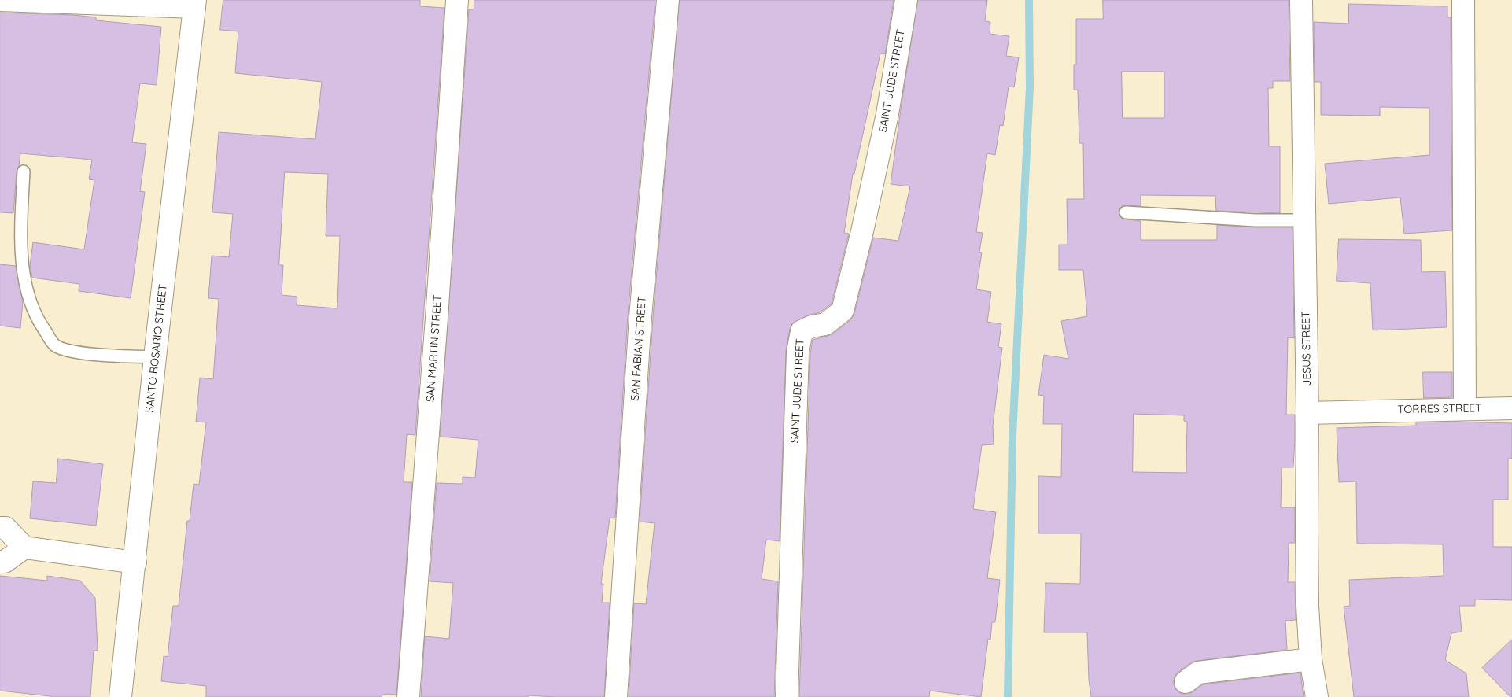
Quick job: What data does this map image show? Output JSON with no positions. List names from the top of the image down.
{
  "streets": {
    "street": [
      "SAINT JUDE STREET",
      "SANTO ROSARIO STREET",
      "SAN MARTIN STREET",
      "SAN FABIAN STREET",
      "JESUS STREET",
      "TORRES STREET"
    ]
  },
  "crossings": [
    ["JESUS STREET", "TORRES STREET"]
  ]
}
